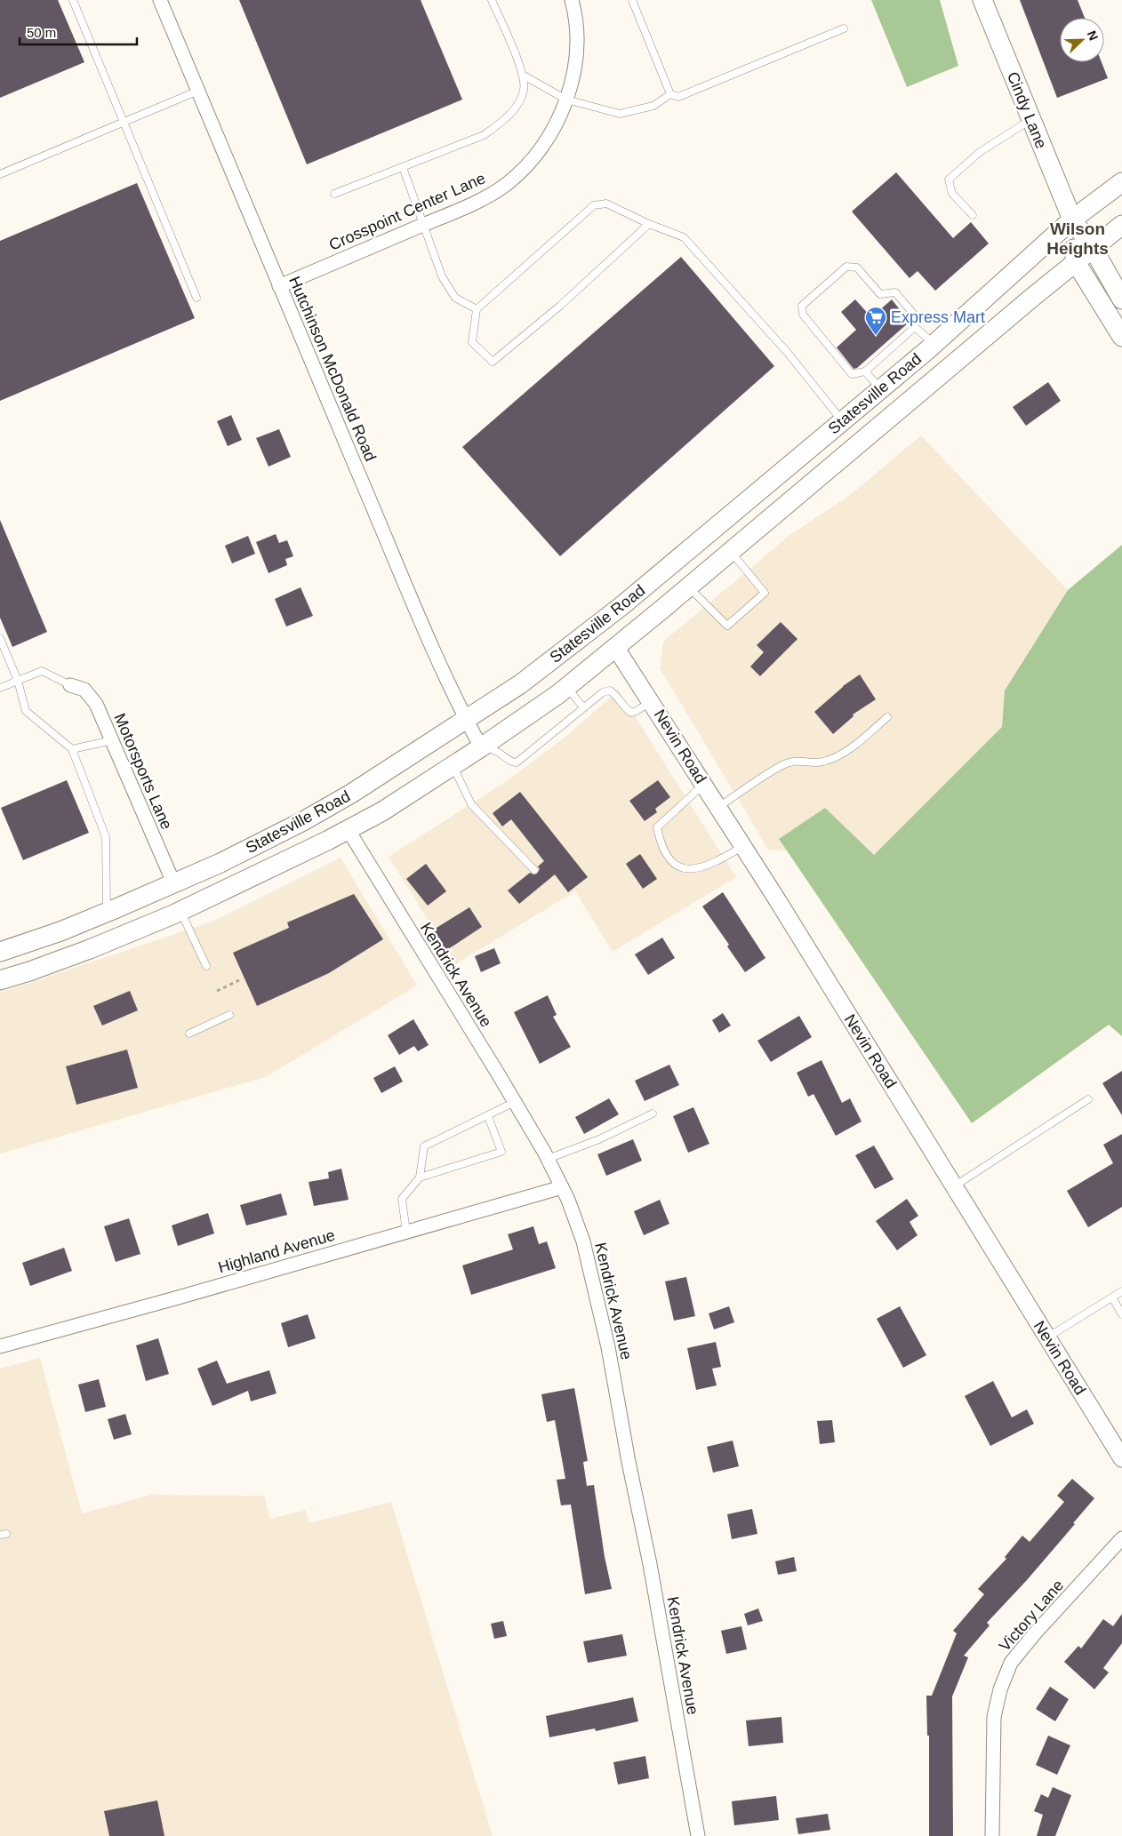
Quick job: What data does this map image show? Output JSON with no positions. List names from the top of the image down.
{
  "streets": {
    "main road": ["Cindy Lane", "Statesville Road"],
    "street": [
      "Crosspoint Center Lane",
      "Hutchinson McDonald Road",
      "Nevin Road",
      "Motorsports Lane",
      "Kendrick Avenue",
      "Highland Avenue",
      "Victory Lane"
    ]
  },
  "crossings": [
    ["Cindy Lane", "Statesville Road"],
    ["Crosspoint Center Lane", "Hutchinson McDonald Road"],
    ["Hutchinson McDonald Road", "Statesville Road"],
    ["Statesville Road", "Nevin Road"],
    ["Statesville Road", "Motorsports Lane"],
    ["Statesville Road", "Kendrick Avenue"],
    ["Kendrick Avenue", "Highland Avenue"]
  ],
  "districts": ["Wilson Heights"],
  "places": {
    "supermarket": ["Express Mart"]
  },
  "scale_bar": "50 m",
  "north": "top right"
}
